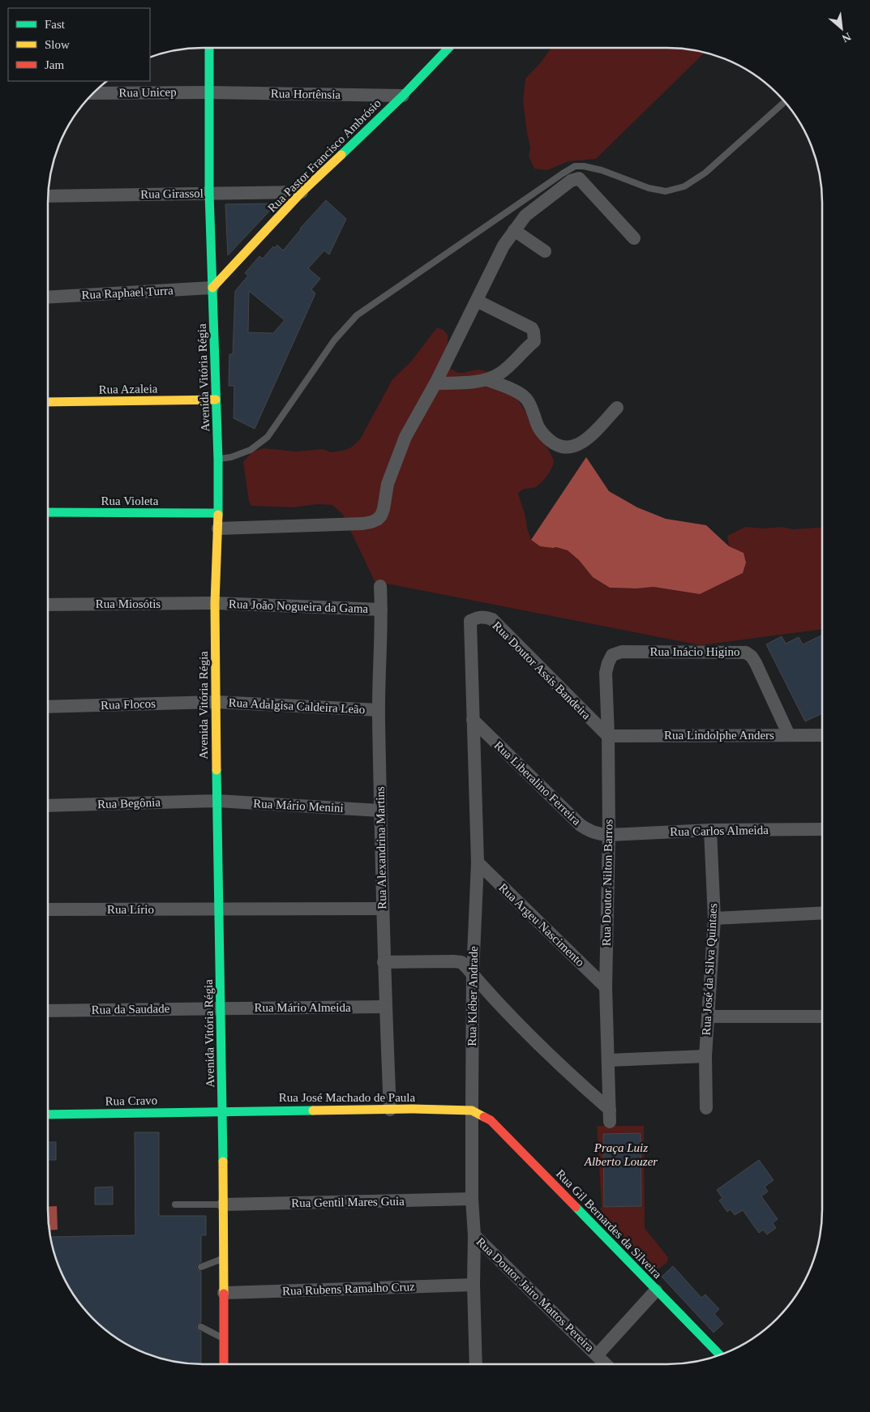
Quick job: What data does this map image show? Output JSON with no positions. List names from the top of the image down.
{
  "streets": {
    "street": [
      "Rua Unicep",
      "Rua Hortênsia",
      "Rua Pastor Francisco Ambrósio",
      "Rua Girassol",
      "Rua Raphael Turra",
      "Avenida Vitória Régia",
      "Rua Azaleia",
      "Rua Violeta",
      "Rua Miosótis",
      "Rua João Nogueira da Gama",
      "Rua Inácio Higino",
      "Rua Doutor Assis Bandeira",
      "Rua Flocos",
      "Rua Adalgisa Caldeira Leão",
      "Rua Lindolphe Anders",
      "Rua Liberalino Ferreira",
      "Rua Begônia",
      "Rua Mário Menini",
      "Rua Carlos Almeida",
      "Rua Alexandrina Martins",
      "Rua Doutor Nilton Barros",
      "Rua Lírio",
      "Rua Argeu Nascimento",
      "Rua José da Silva Quintaes",
      "Rua Kléber Andrade",
      "Rua Mário Almeida",
      "Rua da Saudade",
      "Rua José Machado de Paula",
      "Rua Cravo",
      "Rua Gentil Mares Guia",
      "Rua Gil Bernardes da Silveira",
      "Rua Rubens Ramalho Cruz",
      "Rua Doutor Jairo Mattos Pereira"
    ]
  },
  "crossings": [
    ["Rua Unicep", "Rua Hortênsia"],
    ["Rua Unicep", "Avenida Vitória Régia"],
    ["Rua Hortênsia", "Rua Pastor Francisco Ambrósio"],
    ["Rua Hortênsia", "Avenida Vitória Régia"],
    ["Rua Pastor Francisco Ambrósio", "Rua Girassol"],
    ["Rua Pastor Francisco Ambrósio", "Rua Raphael Turra"],
    ["Rua Pastor Francisco Ambrósio", "Avenida Vitória Régia"],
    ["Rua Girassol", "Avenida Vitória Régia"],
    ["Rua Raphael Turra", "Avenida Vitória Régia"],
    ["Avenida Vitória Régia", "Rua Azaleia"],
    ["Avenida Vitória Régia", "Rua Violeta"],
    ["Avenida Vitória Régia", "Rua Miosótis"],
    ["Avenida Vitória Régia", "Rua João Nogueira da Gama"],
    ["Avenida Vitória Régia", "Rua Flocos"],
    ["Avenida Vitória Régia", "Rua Adalgisa Caldeira Leão"],
    ["Avenida Vitória Régia", "Rua Begônia"],
    ["Avenida Vitória Régia", "Rua Mário Menini"],
    ["Avenida Vitória Régia", "Rua Lírio"],
    ["Avenida Vitória Régia", "Rua Mário Almeida"],
    ["Avenida Vitória Régia", "Rua da Saudade"],
    ["Avenida Vitória Régia", "Rua José Machado de Paula"],
    ["Avenida Vitória Régia", "Rua Cravo"],
    ["Avenida Vitória Régia", "Rua Gentil Mares Guia"],
    ["Avenida Vitória Régia", "Rua Rubens Ramalho Cruz"],
    ["Rua Miosótis", "Rua João Nogueira da Gama"],
    ["Rua João Nogueira da Gama", "Rua Alexandrina Martins"],
    ["Rua Inácio Higino", "Rua Lindolphe Anders"],
    ["Rua Inácio Higino", "Rua Doutor Nilton Barros"],
    ["Rua Doutor Assis Bandeira", "Rua Lindolphe Anders"],
    ["Rua Doutor Assis Bandeira", "Rua Doutor Nilton Barros"],
    ["Rua Doutor Assis Bandeira", "Rua Kléber Andrade"],
    ["Rua Flocos", "Rua Adalgisa Caldeira Leão"],
    ["Rua Adalgisa Caldeira Leão", "Rua Alexandrina Martins"],
    ["Rua Lindolphe Anders", "Rua Doutor Nilton Barros"],
    ["Rua Liberalino Ferreira", "Rua Carlos Almeida"],
    ["Rua Liberalino Ferreira", "Rua Doutor Nilton Barros"],
    ["Rua Liberalino Ferreira", "Rua Kléber Andrade"],
    ["Rua Begônia", "Rua Mário Menini"],
    ["Rua Mário Menini", "Rua Alexandrina Martins"],
    ["Rua Carlos Almeida", "Rua Doutor Nilton Barros"],
    ["Rua Carlos Almeida", "Rua José da Silva Quintaes"],
    ["Rua Alexandrina Martins", "Rua Lírio"],
    ["Rua Alexandrina Martins", "Rua Mário Almeida"],
    ["Rua Alexandrina Martins", "Rua José Machado de Paula"],
    ["Rua Doutor Nilton Barros", "Rua Argeu Nascimento"],
    ["Rua Doutor Nilton Barros", "Rua Kléber Andrade"],
    ["Rua Argeu Nascimento", "Rua Kléber Andrade"],
    ["Rua Kléber Andrade", "Rua José Machado de Paula"],
    ["Rua Kléber Andrade", "Rua Gentil Mares Guia"],
    ["Rua Kléber Andrade", "Rua Gil Bernardes da Silveira"],
    ["Rua Kléber Andrade", "Rua Rubens Ramalho Cruz"],
    ["Rua Kléber Andrade", "Rua Doutor Jairo Mattos Pereira"],
    ["Rua Mário Almeida", "Rua da Saudade"],
    ["Rua José Machado de Paula", "Rua Cravo"],
    ["Rua José Machado de Paula", "Rua Gil Bernardes da Silveira"]
  ],
  "parks": ["Praça Luiz Alberto Louzer"],
  "legend": ["Fast", "Slow", "Jam"],
  "north": "bottom right"
}
